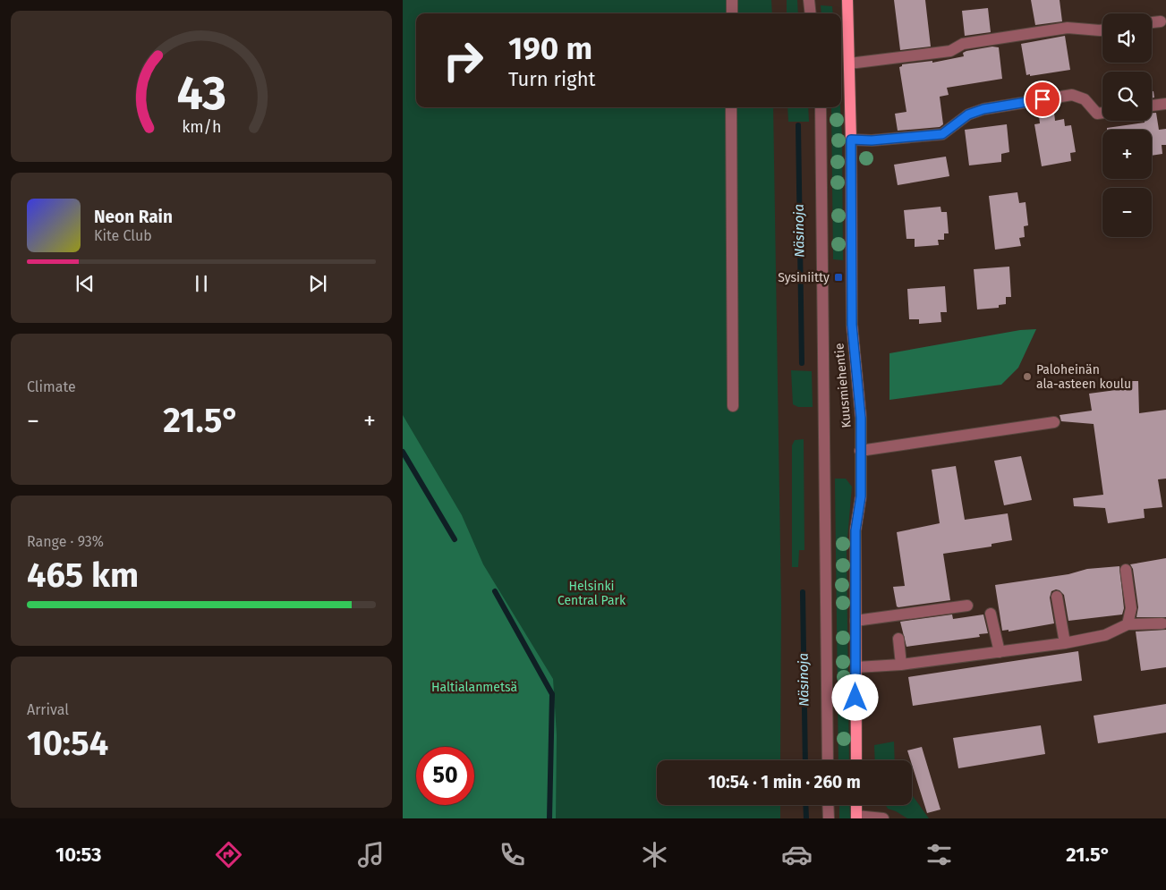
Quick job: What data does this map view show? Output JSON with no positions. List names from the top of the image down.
{
  "streets": {
    "main road": ["Kuusmiehentie"]
  },
  "water": ["Näsinoja"],
  "parks": ["Helsinki Central Park", "Haltialanmetsä"],
  "places": {
    "transit": ["Sysiniitty"],
    "other": ["Paloheinän ala-asteen koulu"]
  },
  "page": {
    "map_buttons": ["+", "−"],
    "turn": ["190 m", "Turn right"],
    "song": ["Neon Rain", "Kite Club"],
    "tile": [
      "Climate",
      ["Range · 93%", "465 km"],
      ["Arrival", "10:54"]
    ],
    "heat": ["−", "21.5°", "+"],
    "limit": "50",
    "trip": "10:54 · 1 min · 260 m",
    "tabs": ["10:53", "21.5°"],
    "gauge": ["43", "km/h"]
  }
}
